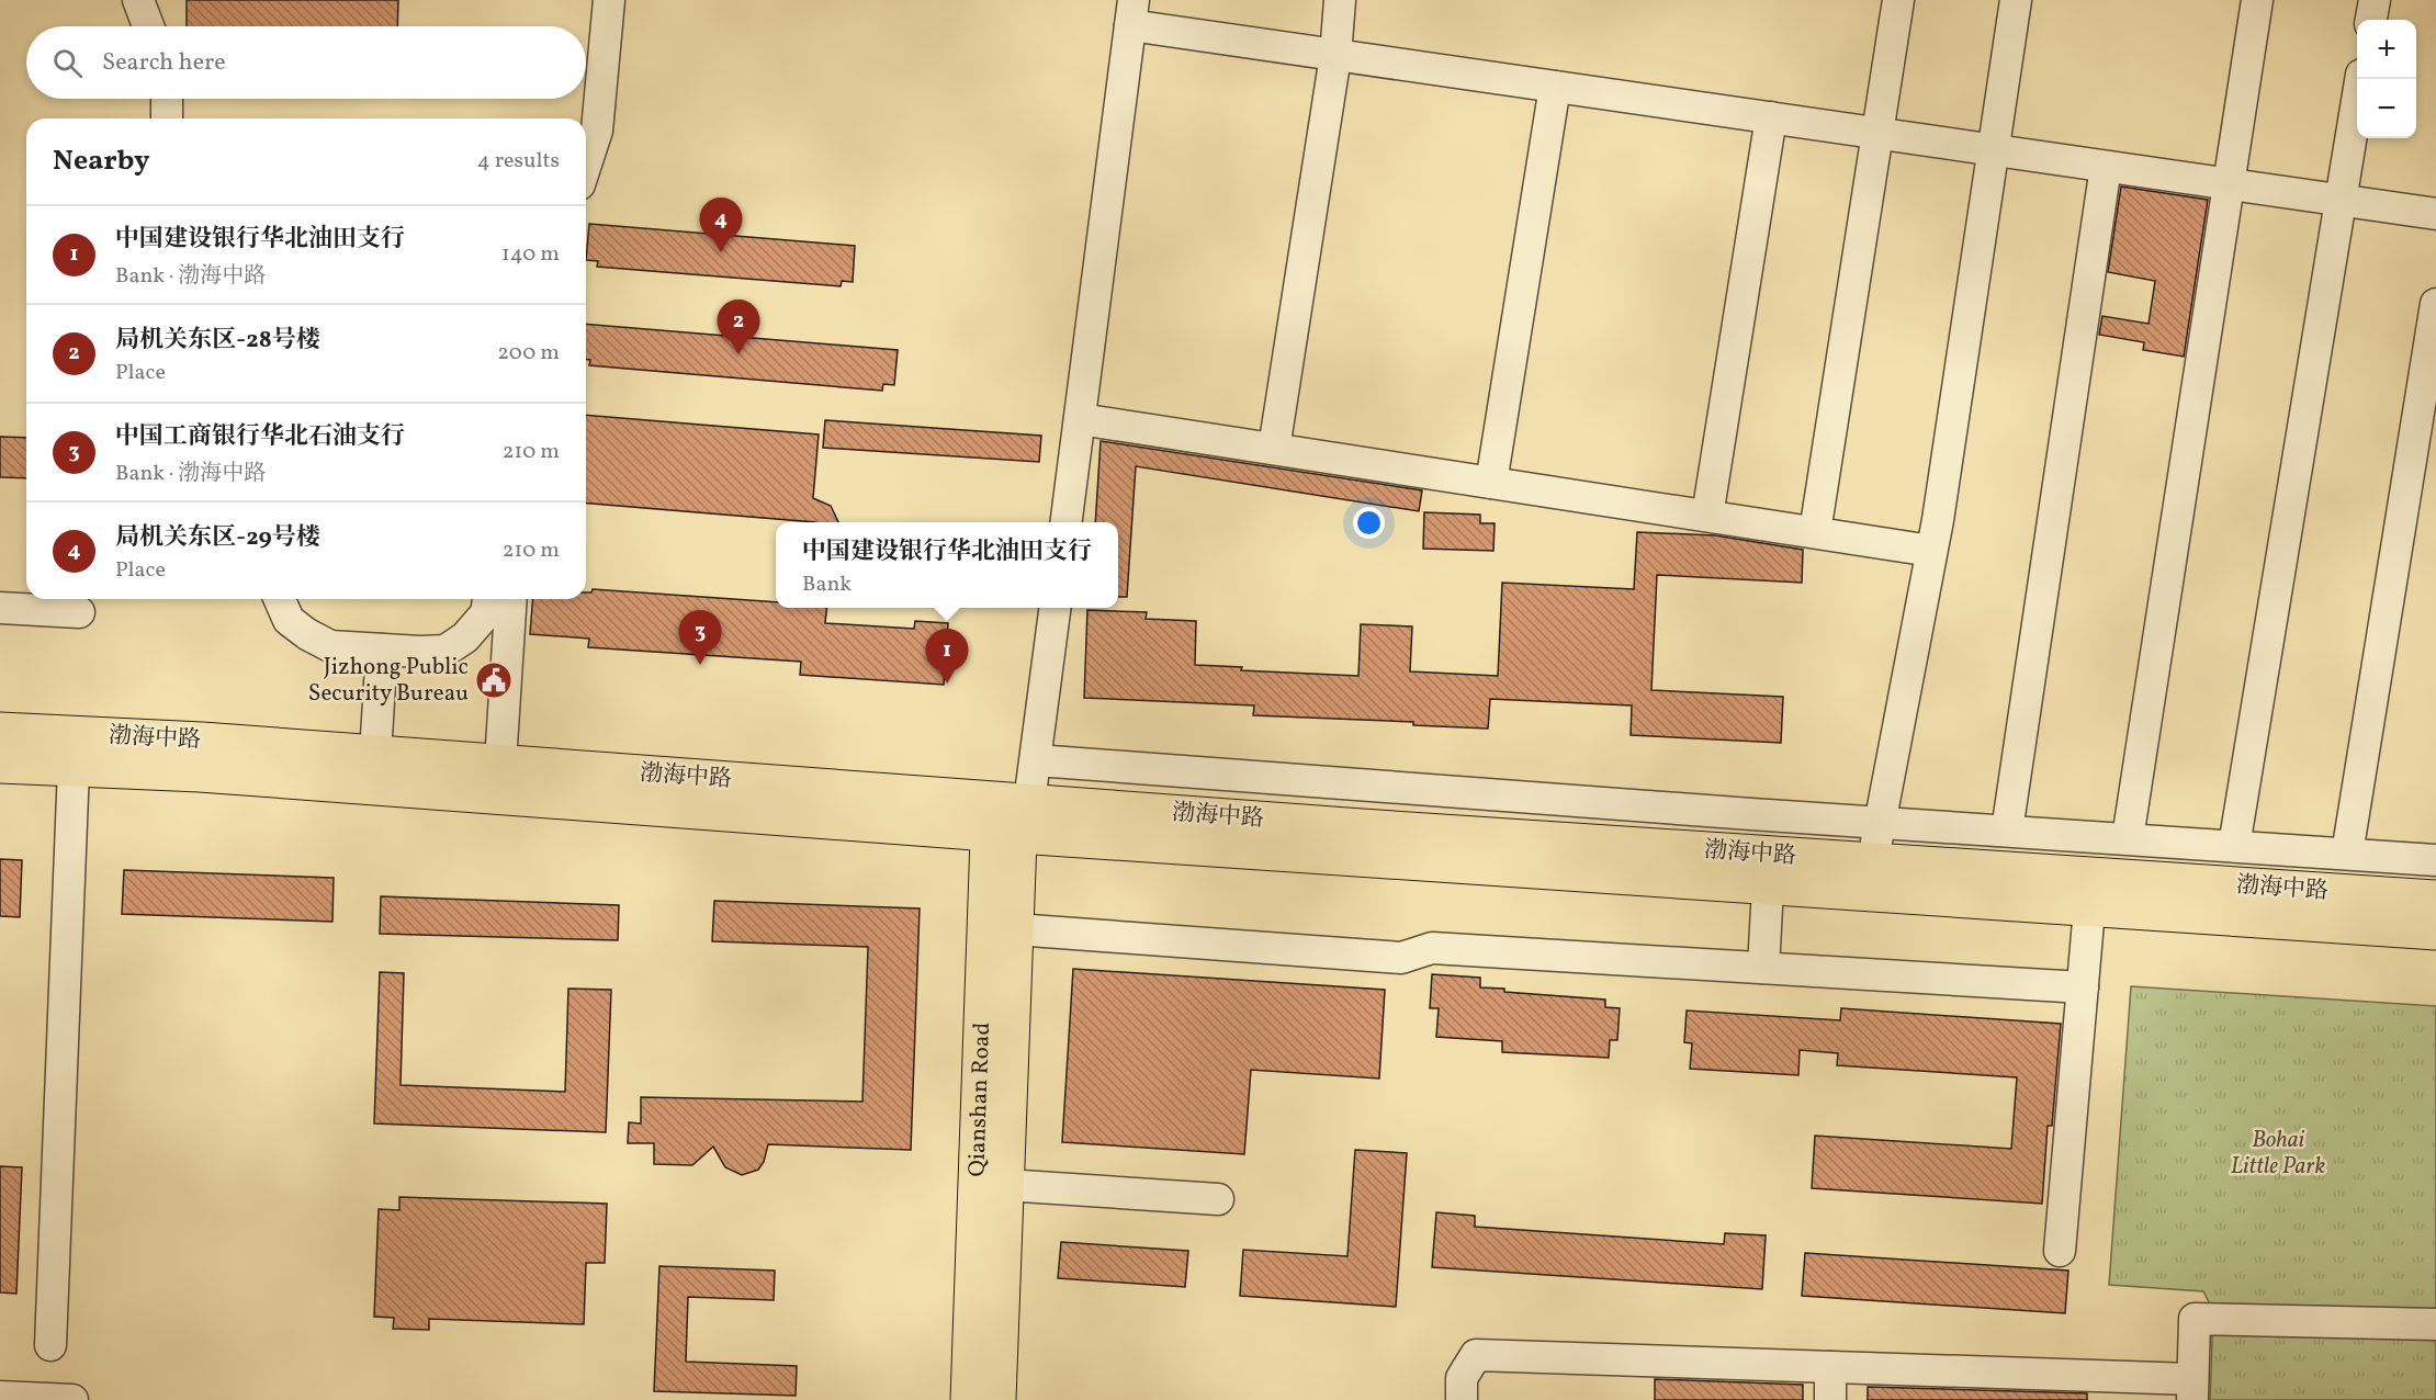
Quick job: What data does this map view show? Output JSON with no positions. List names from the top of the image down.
{
  "streets": {
    "main road": ["渤海中路", "Qianshan Road"]
  },
  "crossings": [
    ["渤海中路", "Qianshan Road"]
  ],
  "parks": ["Bohai Little Park"],
  "places": {
    "public building": ["Jizhong Public Security Bureau"]
  },
  "page": {
    "map_buttons": ["+", "−"],
    "search": "Search here",
    "heading": ["Nearby", "4 results"],
    "pins": [
      "4",
      "2",
      "3",
      "1"
    ],
    "list": [
      {
        "mark": "1",
        "name": "中国建设银行华北油田支行",
        "note": "Bank · 渤海中路",
        "value": "140 m"
      },
      {
        "mark": "2",
        "name": "局机关东区-28号楼",
        "note": "Place",
        "value": "200 m"
      },
      {
        "mark": "3",
        "name": "中国工商银行华北石油支行",
        "note": "Bank · 渤海中路",
        "value": "210 m"
      },
      {
        "mark": "4",
        "name": "局机关东区-29号楼",
        "note": "Place",
        "value": "210 m"
      }
    ],
    "popup": ["中国建设银行华北油田支行", "Bank"]
  }
}
